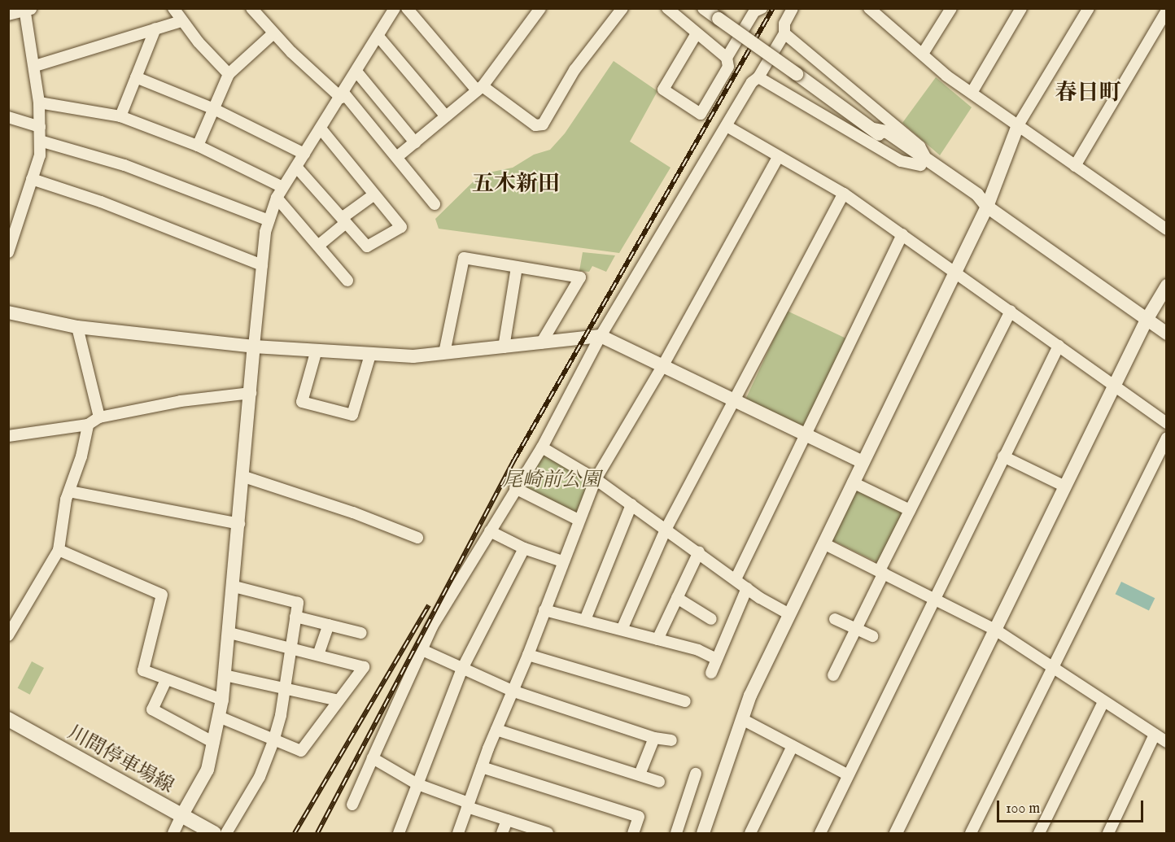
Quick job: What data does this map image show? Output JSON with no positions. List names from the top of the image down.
{
  "streets": {
    "main road": ["川間停車場線"]
  },
  "districts": ["春日町", "五木新田"],
  "parks": ["尾崎前公園"],
  "scale_bar": "100 m"
}
